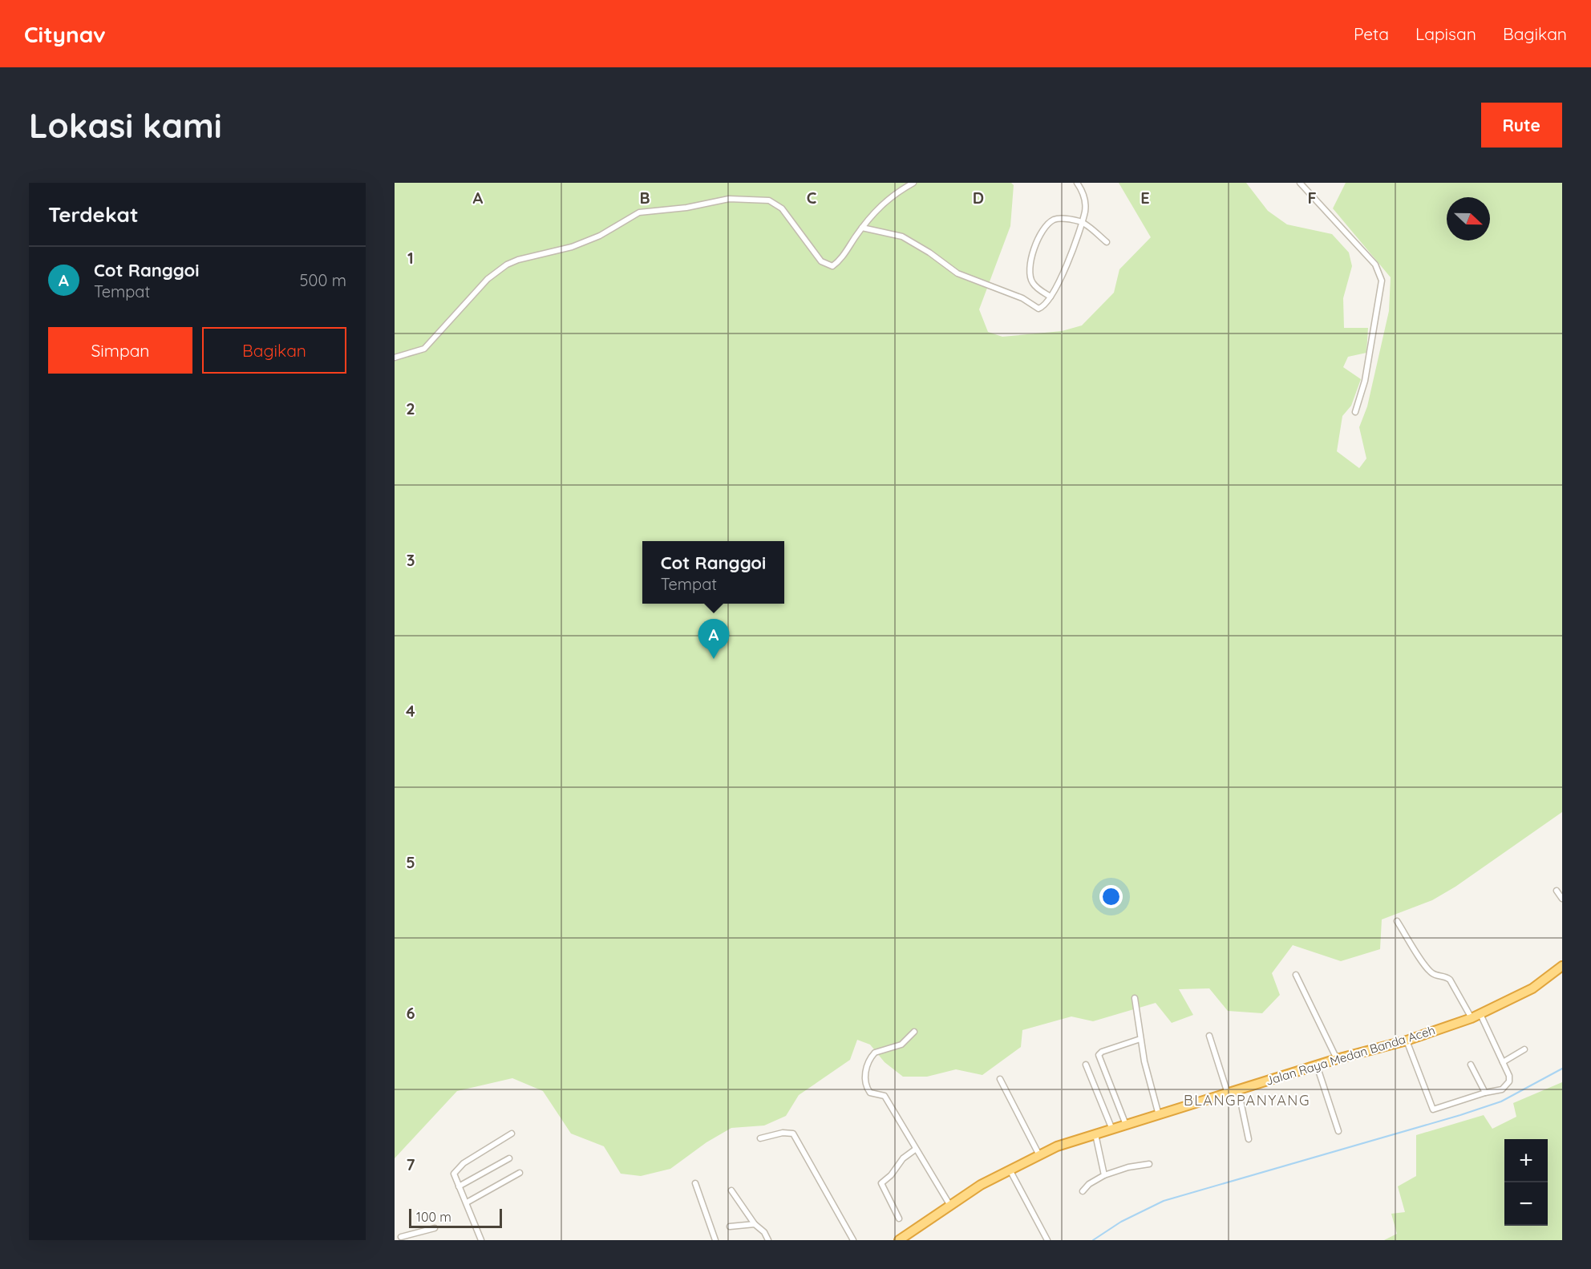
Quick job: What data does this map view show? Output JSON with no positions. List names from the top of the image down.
{
  "streets": {
    "highway": ["Jalan Raya Medan Banda Aceh"]
  },
  "districts": ["BLANGPANYANG"],
  "scale_bar": "100 m",
  "north": "right",
  "page": {
    "header": "Citynav",
    "nav": ["Peta", "Lapisan", "Bagikan"],
    "buttons": [
      "Rute",
      ["Simpan", "Bagikan"]
    ],
    "title": "Lokasi kami",
    "heading": "Terdekat",
    "list": [
      {
        "mark": "A",
        "name": "Cot Ranggoi",
        "note": "Tempat",
        "value": "500 m"
      }
    ],
    "popup": ["Cot Ranggoi", "Tempat"],
    "pins": "A",
    "map_buttons": ["+", "−"],
    "scale": "100 m"
  },
  "grid": {
    "columns": [
      "A",
      "B",
      "C",
      "D",
      "E",
      "F"
    ],
    "rows": [
      "1",
      "2",
      "3",
      "4",
      "5",
      "6",
      "7"
    ]
  }
}
